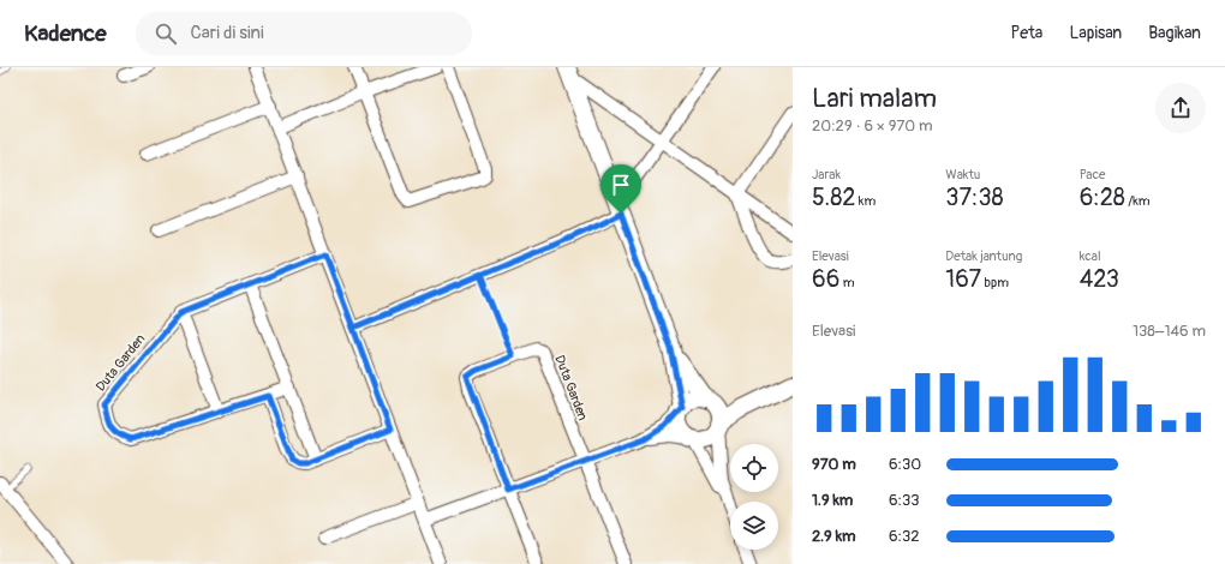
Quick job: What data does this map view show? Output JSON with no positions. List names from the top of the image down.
{
  "streets": {
    "street": ["Duta Garden"]
  },
  "page": {
    "header": "Kadence",
    "search": "Cari di sini",
    "nav": ["Peta", "Lapisan", "Bagikan"],
    "heading": ["Lari malam", "20:29 · 6 × 970 m"],
    "stats": [
      ["Jarak", "5.82 km"],
      ["Waktu", "37:38"],
      ["Pace", "6:28 /km"],
      ["Elevasi", "66 m"],
      ["Detak jantung", "167 bpm"],
      ["kcal", "423"]
    ],
    "chart": ["Elevasi", "138–146 m"],
    "list": [
      {
        "name": "970 m",
        "note": "6:30"
      },
      {
        "name": "1.9 km",
        "note": "6:33"
      },
      {
        "name": "2.9 km",
        "note": "6:32"
      }
    ]
  }
}
